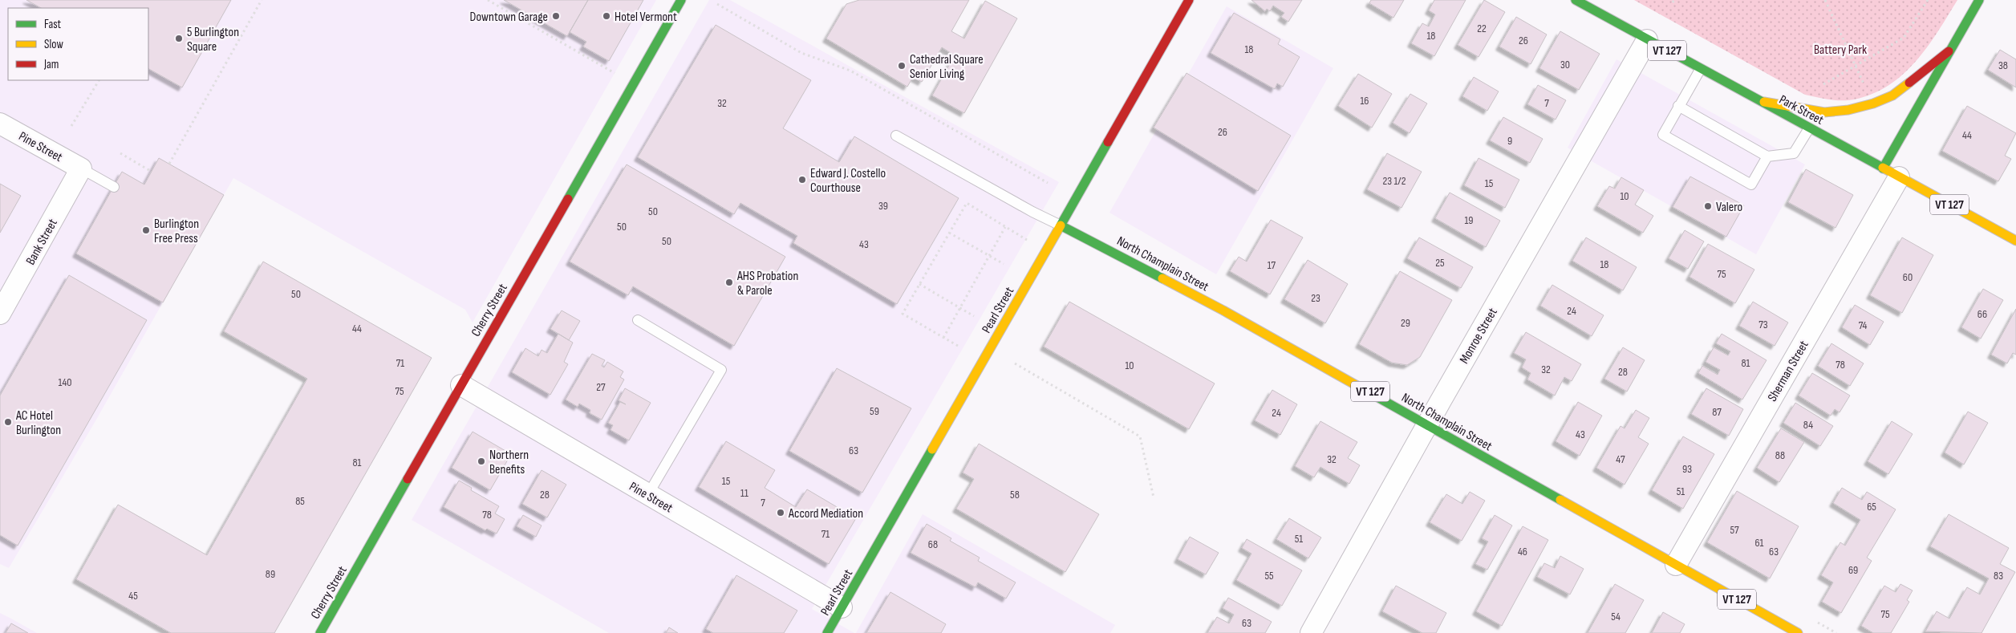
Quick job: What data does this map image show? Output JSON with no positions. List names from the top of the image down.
{
  "streets": {
    "main road": [
      "VT 127",
      "Park Street",
      "North Champlain Street",
      "Cherry Street",
      "Pearl Street",
      "Sherman Street"
    ],
    "street": ["Pine Street", "Bank Street", "Monroe Street"]
  },
  "crossings": [
    ["Park Street", "Monroe Street"],
    ["Park Street", "Sherman Street"],
    ["Pine Street", "Bank Street"],
    ["Pine Street", "Cherry Street"],
    ["Pine Street", "Pearl Street"],
    ["North Champlain Street", "Pearl Street"],
    ["North Champlain Street", "Monroe Street"],
    ["North Champlain Street", "Sherman Street"]
  ],
  "parks": ["Battery Park"],
  "places": [
    "Downtown Garage",
    "Hotel Vermont",
    "5 Burlington Square",
    "Cathedral Square Senior Living",
    "Edward J. Costello Courthouse",
    "Valero",
    "Burlington Free Press",
    "AHS Probation & Parole",
    "AC Hotel Burlington",
    "Northern Benefits",
    "Accord Mediation"
  ],
  "house_numbers": [
    "22",
    "18",
    "26",
    "18",
    "30",
    "38",
    "16",
    "32",
    "7",
    "26",
    "44",
    "9",
    "23 1/2",
    "15",
    "10",
    "39",
    "50",
    "19",
    "50",
    "50",
    "43",
    "25",
    "18",
    "17",
    "75",
    "60",
    "50",
    "23",
    "24",
    "66",
    "29",
    "73",
    "74",
    "44",
    "71",
    "81",
    "78",
    "10",
    "32",
    "28",
    "140",
    "27",
    "75",
    "59",
    "87",
    "24",
    "84",
    "43",
    "63",
    "88",
    "32",
    "47",
    "81",
    "93",
    "15",
    "51",
    "11",
    "28",
    "58",
    "85",
    "7",
    "65",
    "78",
    "57",
    "71",
    "51",
    "61",
    "68",
    "46",
    "63",
    "69",
    "89",
    "55",
    "83",
    "45",
    "75",
    "54",
    "63"
  ],
  "legend": ["Fast", "Slow", "Jam"]
}
